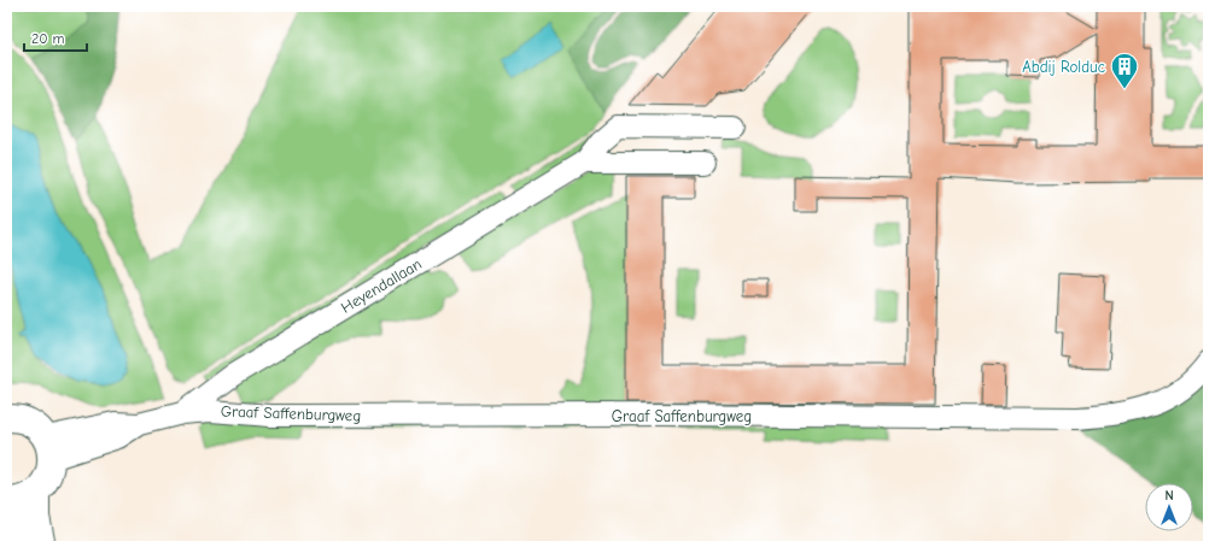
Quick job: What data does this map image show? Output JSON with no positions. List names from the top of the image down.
{
  "streets": {
    "street": ["Heyendallaan", "Graaf Saffenburgweg"]
  },
  "crossings": [
    ["Heyendallaan", "Graaf Saffenburgweg"]
  ],
  "places": {
    "building": ["Abdij Rolduc"]
  },
  "scale_bar": "20 m",
  "north": "top"
}
